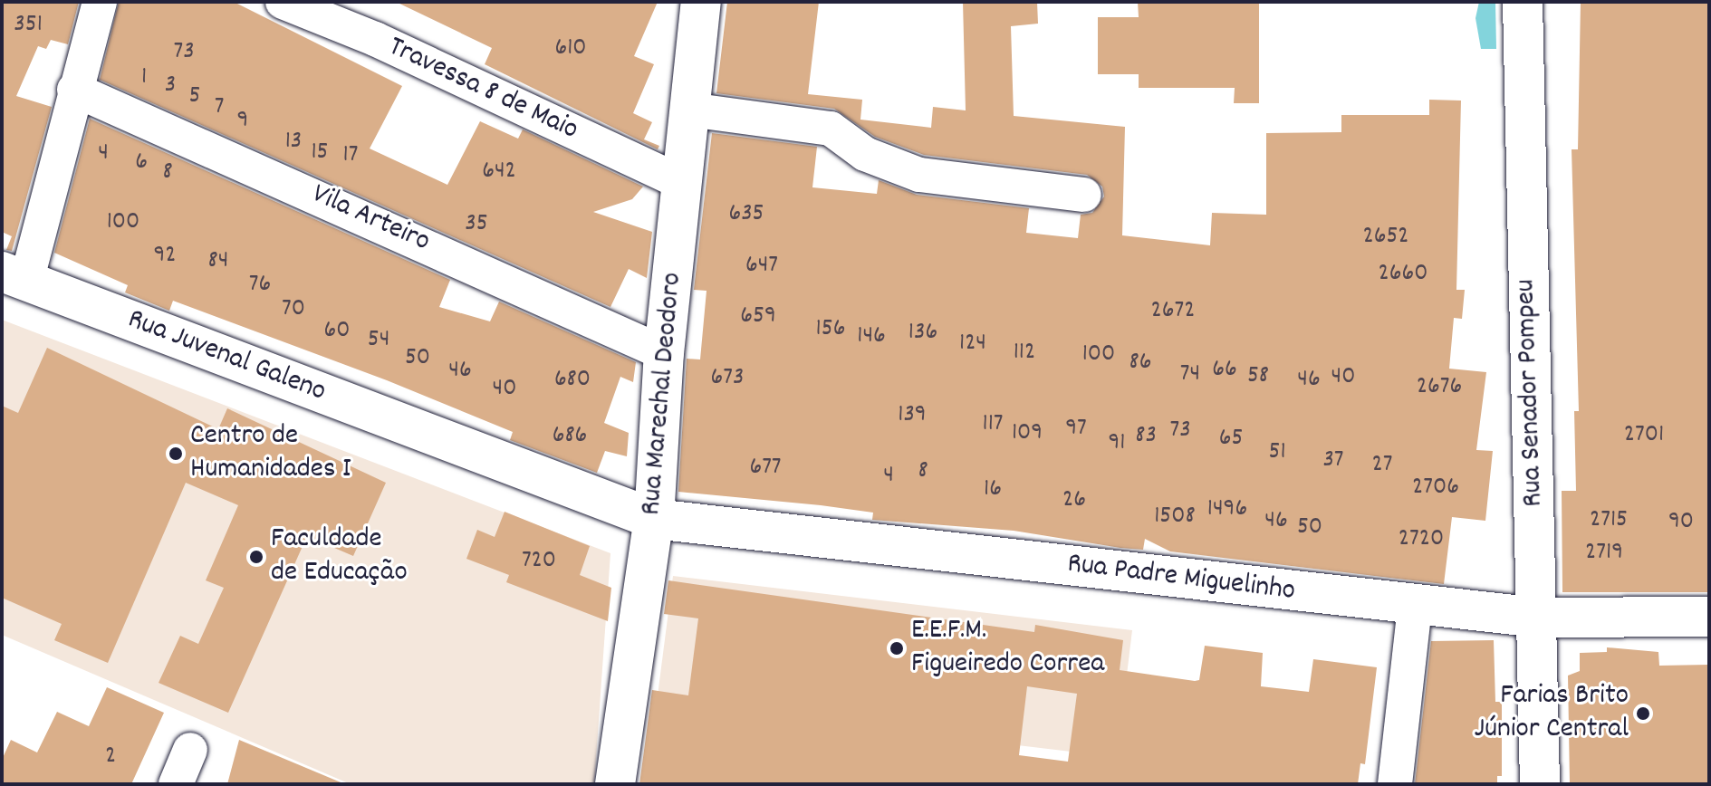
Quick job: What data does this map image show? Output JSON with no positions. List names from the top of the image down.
{
  "streets": {
    "street": [
      "Travessa 8 de Maio",
      "Vila Arteiro",
      "Rua Juvenal Galeno",
      "Rua Senador Pompeu",
      "Rua Marechal Deodoro",
      "Rua Padre Miguelinho"
    ]
  },
  "crossings": [
    ["Travessa 8 de Maio", "Rua Marechal Deodoro"],
    ["Vila Arteiro", "Rua Marechal Deodoro"],
    ["Rua Juvenal Galeno", "Rua Marechal Deodoro"],
    ["Rua Juvenal Galeno", "Rua Padre Miguelinho"],
    ["Rua Senador Pompeu", "Rua Padre Miguelinho"],
    ["Rua Marechal Deodoro", "Rua Padre Miguelinho"]
  ],
  "places": [
    "Centro de Humanidades I",
    "Faculdade de Educação",
    "E.E.F.M. Figueiredo Correa",
    "Farias Brito Júnior Central"
  ],
  "house_numbers": [
    "351",
    "610",
    "73",
    "1",
    "3",
    "5",
    "7",
    "9",
    "13",
    "15",
    "4",
    "17",
    "6",
    "642",
    "8",
    "635",
    "100",
    "35",
    "2652",
    "92",
    "84",
    "647",
    "2660",
    "76",
    "70",
    "2672",
    "659",
    "156",
    "60",
    "136",
    "146",
    "54",
    "124",
    "112",
    "100",
    "50",
    "86",
    "66",
    "46",
    "74",
    "58",
    "40",
    "673",
    "680",
    "46",
    "2676",
    "40",
    "139",
    "117",
    "97",
    "73",
    "109",
    "2701",
    "686",
    "83",
    "65",
    "91",
    "51",
    "37",
    "27",
    "677",
    "8",
    "4",
    "2706",
    "16",
    "26",
    "1496",
    "1508",
    "2715",
    "46",
    "90",
    "50",
    "2720",
    "2719",
    "720",
    "2"
  ]
}
